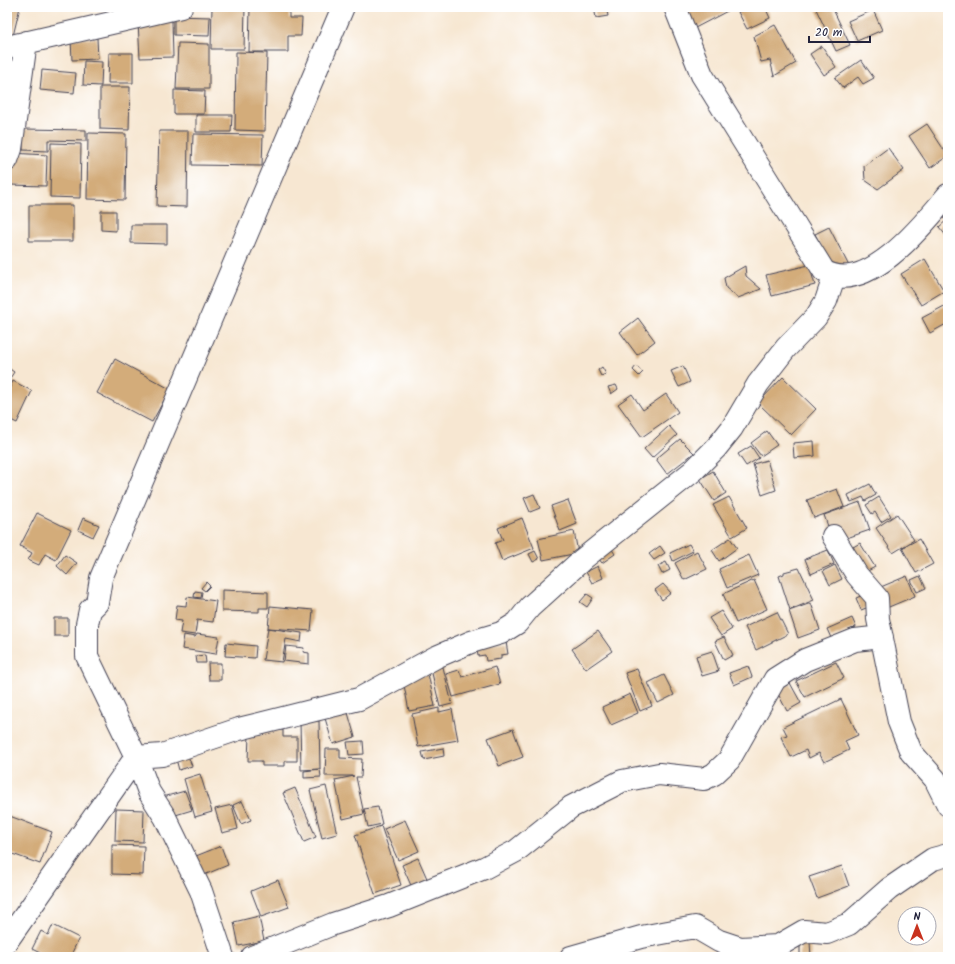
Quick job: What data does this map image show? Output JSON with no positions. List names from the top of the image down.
{
  "scale_bar": "20 m",
  "north": "top"
}
